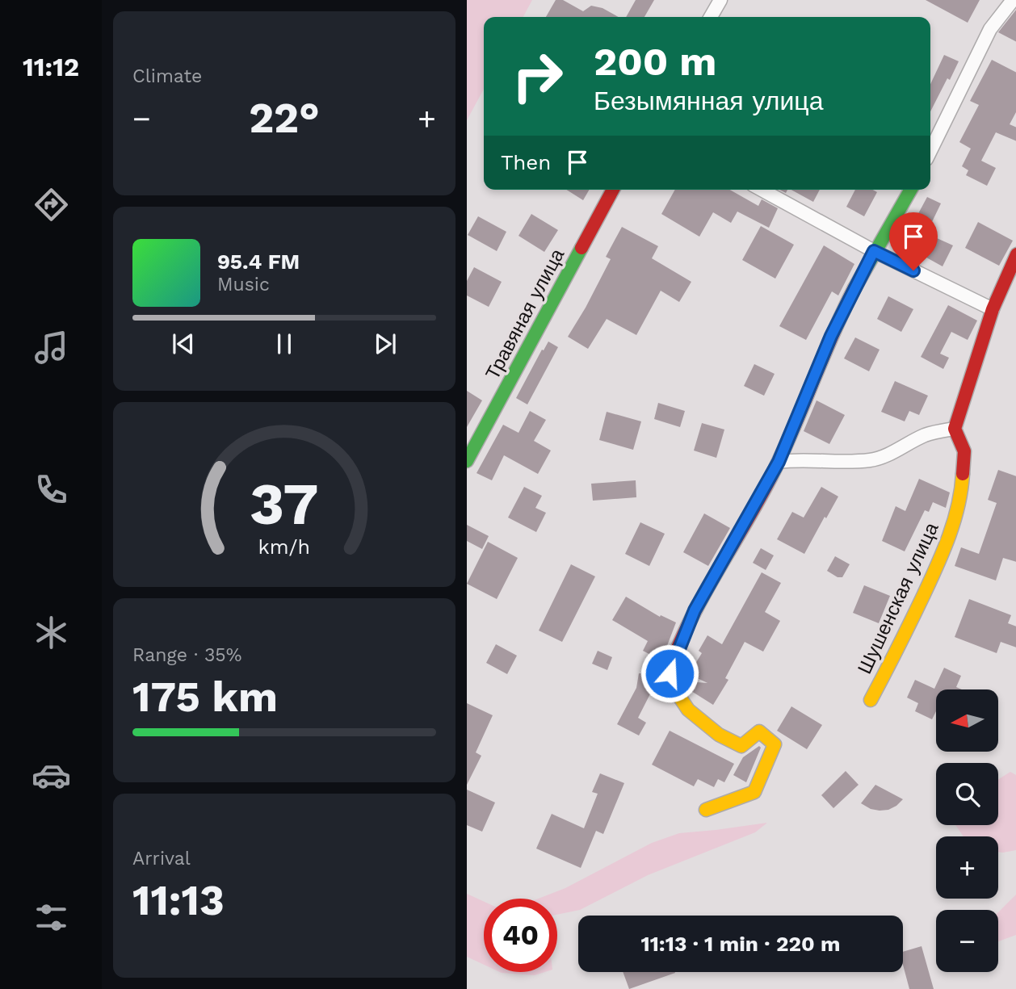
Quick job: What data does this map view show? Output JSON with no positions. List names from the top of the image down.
{
  "streets": {
    "street": ["Травяная улица", "Шушенская улица"]
  },
  "north": "left",
  "page": {
    "tabs": "11:12",
    "tile": [
      "Climate",
      ["Range · 35%", "175 km"],
      ["Arrival", "11:13"]
    ],
    "turn": ["200 m", "Безымянная улица"],
    "heat": ["−", "22°", "+"],
    "then": "Then",
    "song": ["95.4 FM", "Music"],
    "map_buttons": ["+", "−"],
    "limit": "40",
    "trip": "11:13 · 1 min · 220 m",
    "gauge": ["37", "km/h"]
  }
}
